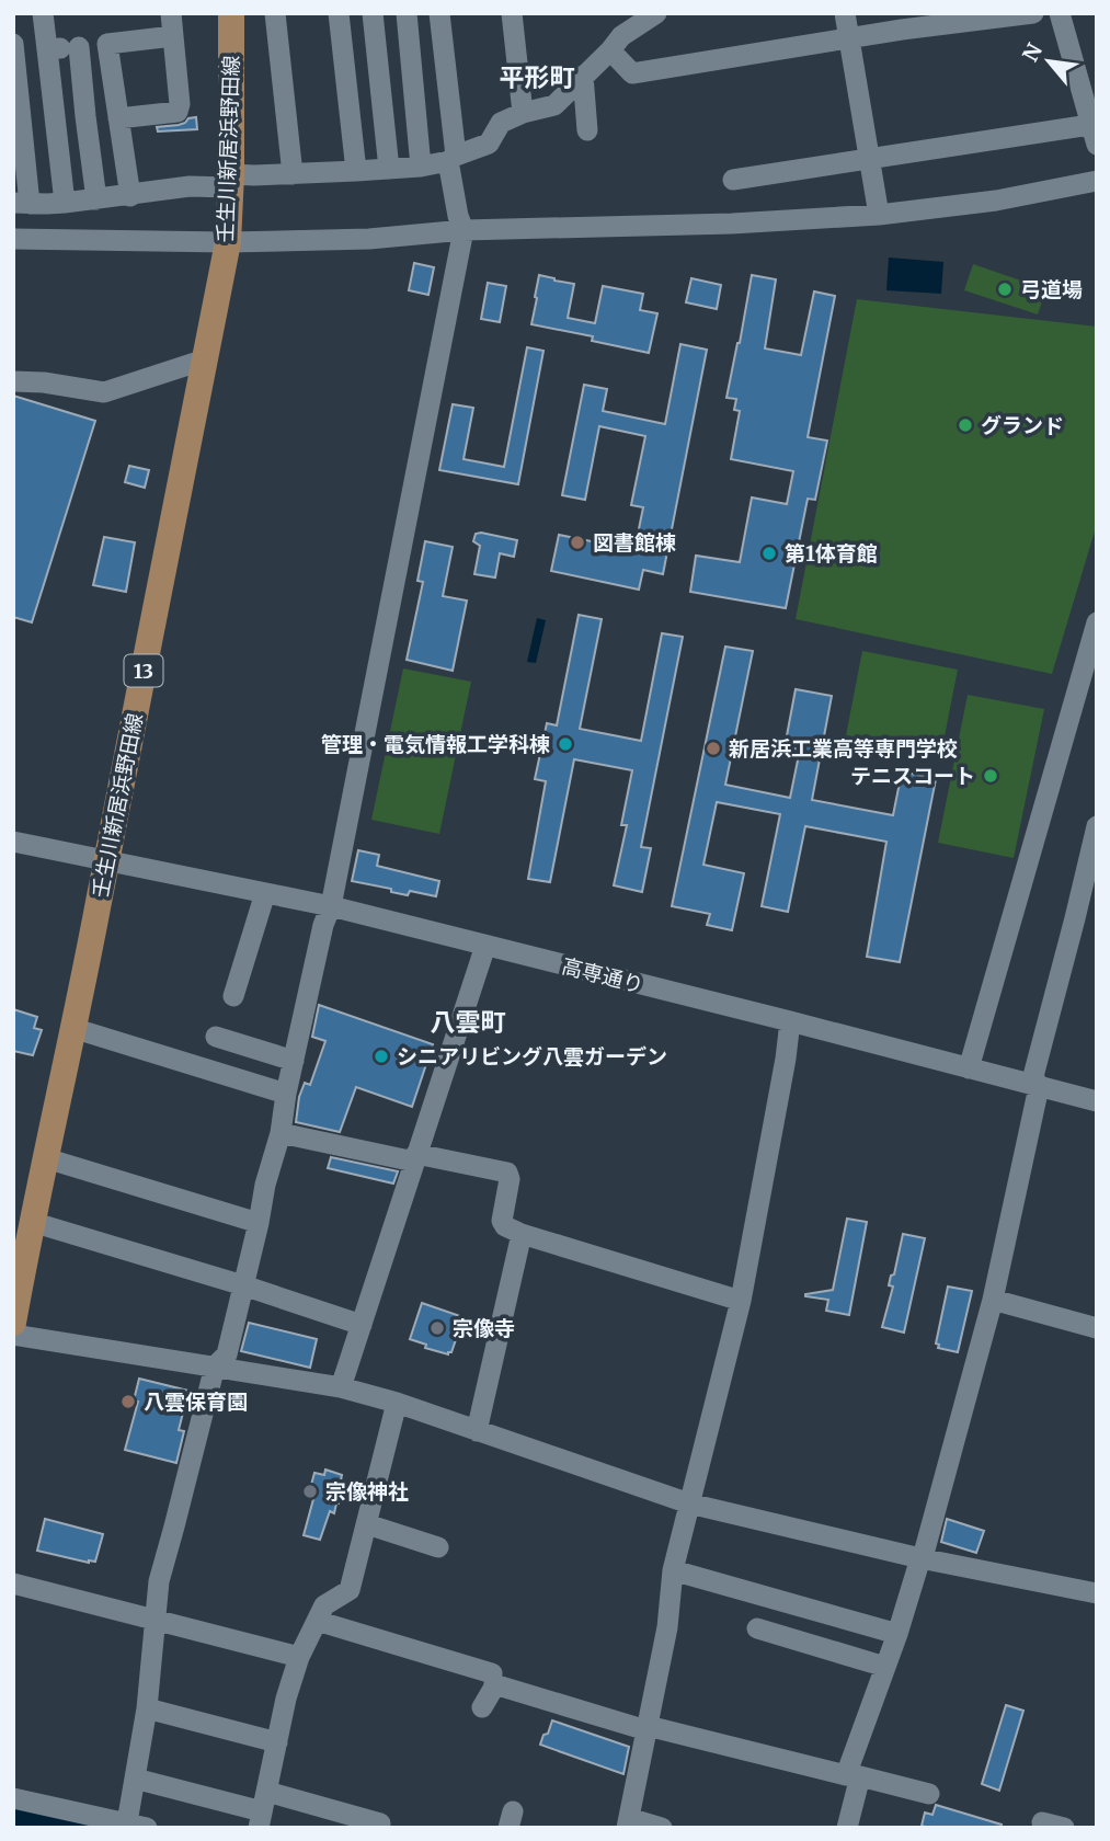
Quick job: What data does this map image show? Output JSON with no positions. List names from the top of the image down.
{
  "streets": {
    "main road": ["壬生川新居浜野田線", "13"],
    "street": ["高専通り"]
  },
  "crossings": [
    ["壬生川新居浜野田線", "高専通り"]
  ],
  "districts": ["平形町", "八雲町"],
  "places": [
    "弓道場",
    "グランド",
    "図書館棟",
    "第1体育館",
    "管理・電気情報工学科棟",
    "新居浜工業高等専門学校",
    "テニスコート",
    "シニアリビング八雲ガーデン",
    "宗像寺",
    "八雲保育園",
    "宗像神社"
  ],
  "north": "top left"
}
